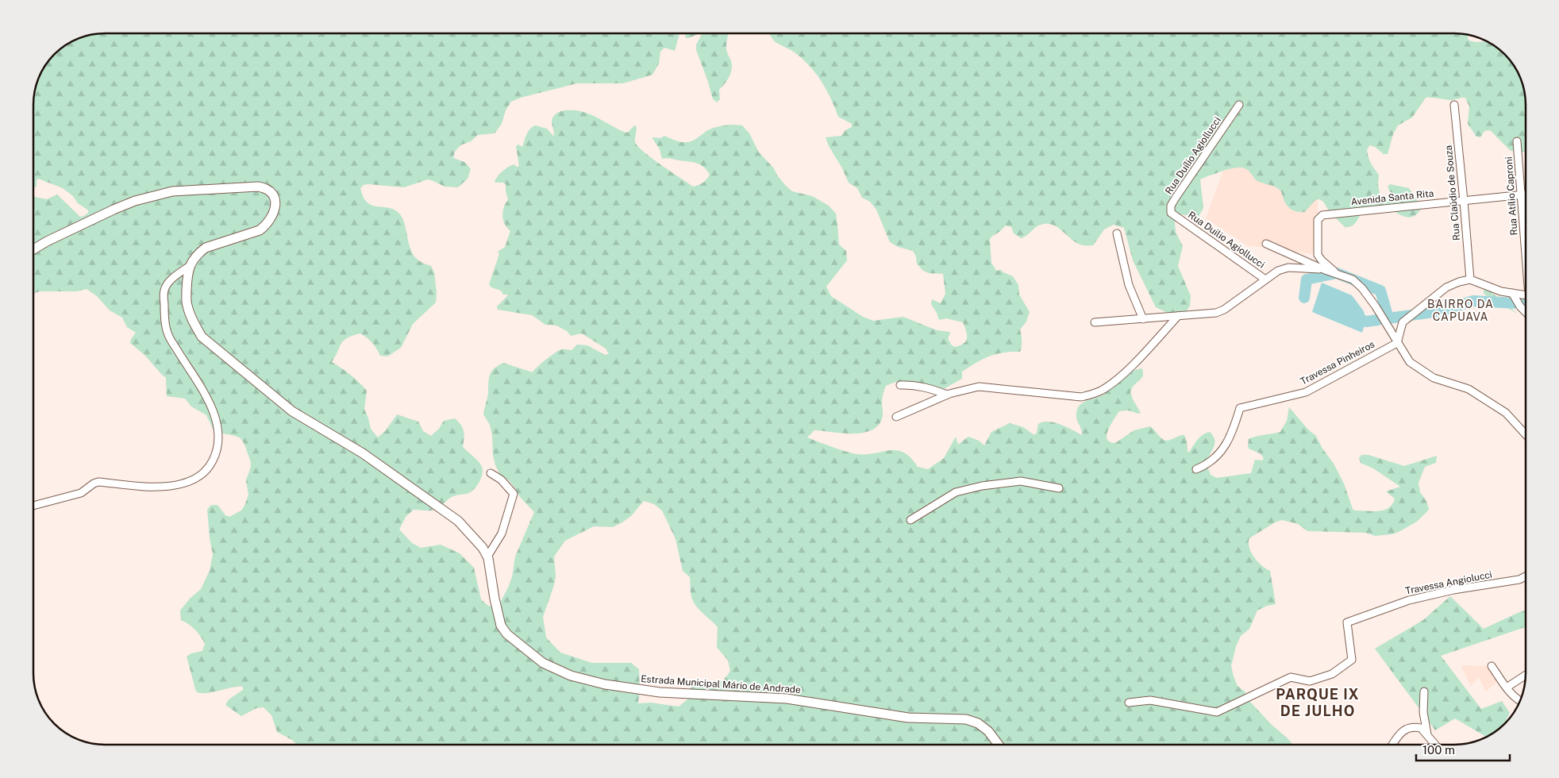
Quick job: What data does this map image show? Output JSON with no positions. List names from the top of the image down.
{
  "streets": {
    "street": [
      "Rua Duílio Agiollucci",
      "Rua Claúdio de Souza",
      "Rua Atílio Caproni",
      "Avenida Santa Rita",
      "Rua Duilio Agiollucci",
      "Travessa Pinheiros",
      "Travessa Angiolucci",
      "Estrada Municipal Mário de Andrade"
    ]
  },
  "crossings": [
    ["Rua Duílio Agiollucci", "Rua Duilio Agiollucci"],
    ["Rua Claúdio de Souza", "Avenida Santa Rita"],
    ["Rua Atílio Caproni", "Avenida Santa Rita"]
  ],
  "districts": ["BAIRRO DA CAPUAVA", "PARQUE IX DE JULHO"],
  "scale_bar": "100 m"
}
